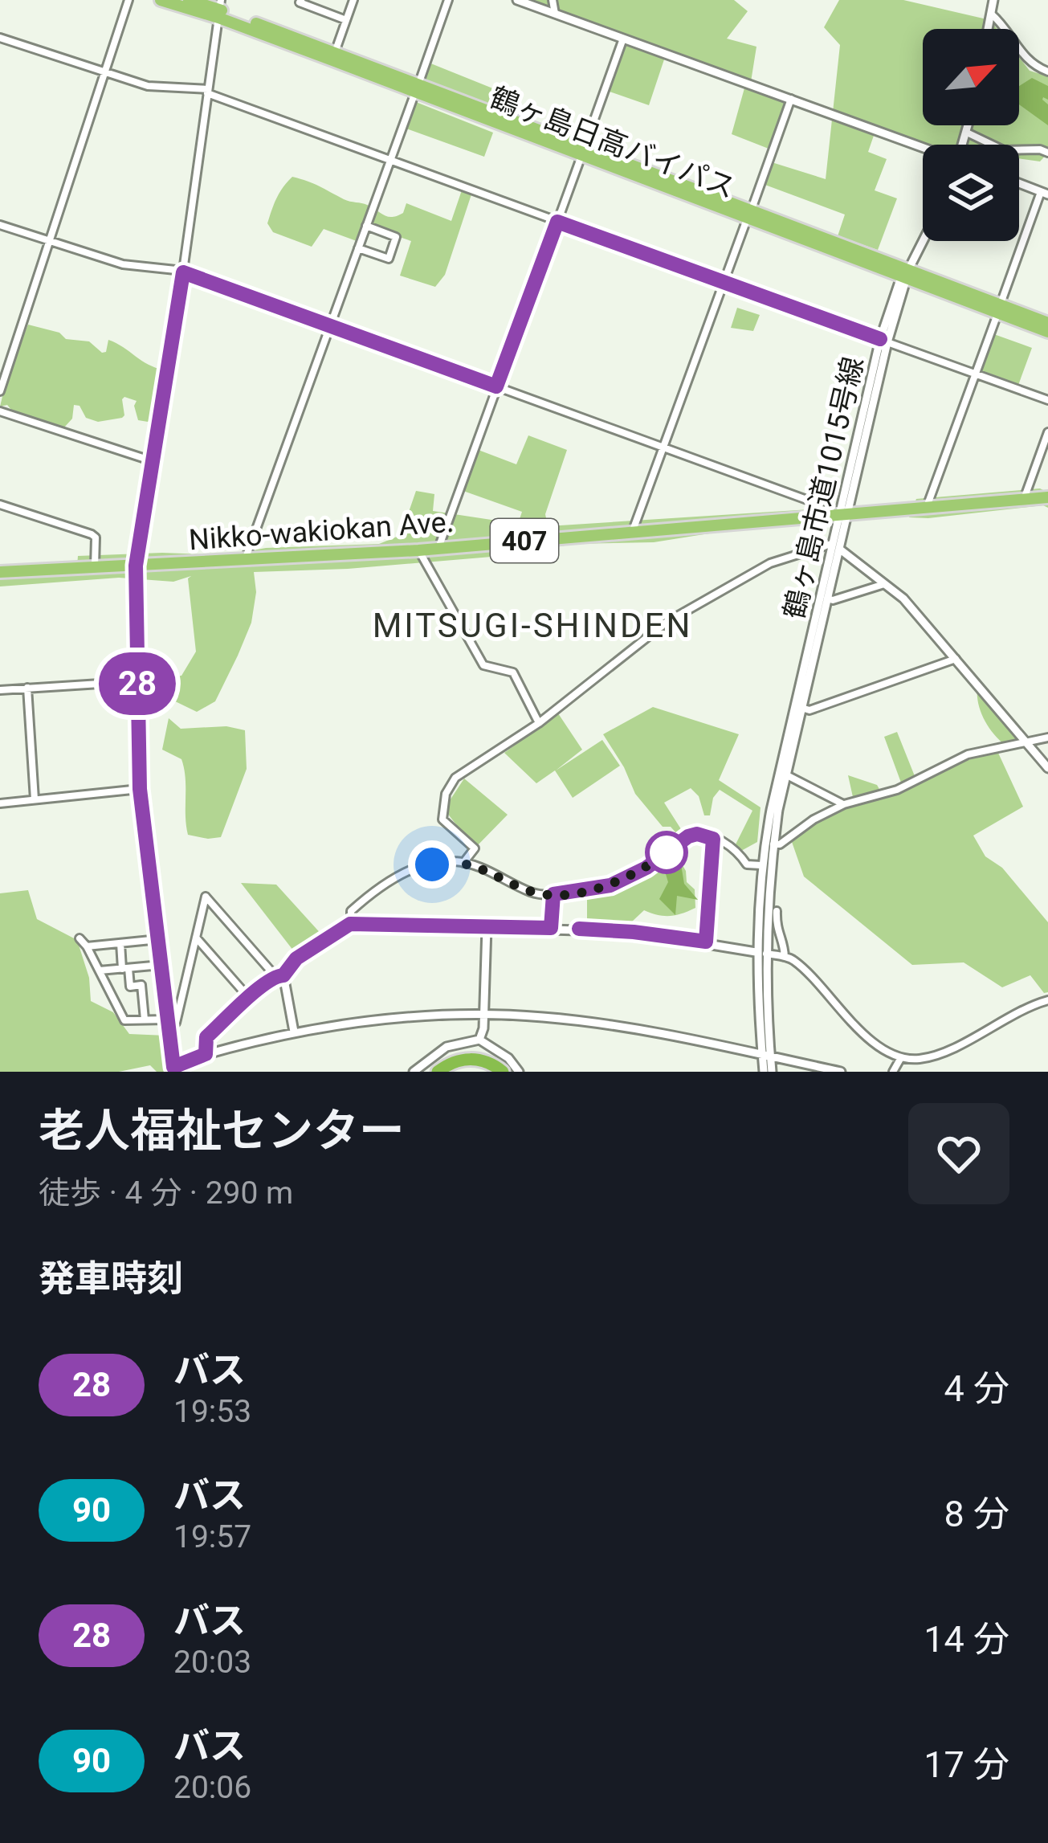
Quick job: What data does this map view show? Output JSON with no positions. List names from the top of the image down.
{
  "streets": {
    "highway": ["鶴ヶ島日高バイパス", "Nikko-wakiokan Ave.", "407"],
    "street": ["鶴ヶ島市道1015号線"]
  },
  "crossings": [
    ["鶴ヶ島日高バイパス", "鶴ヶ島市道1015号線"],
    ["鶴ヶ島市道1015号線", "Nikko-wakiokan Ave."]
  ],
  "districts": ["MITSUGI-SHINDEN"],
  "lines": ["bus line 28"],
  "north": "top right",
  "page": {
    "on_map": "28",
    "heading": [
      ["老人福祉センター", "徒歩 · 4 分 · 290 m"],
      "発車時刻"
    ],
    "list": [
      {
        "mark": "28",
        "name": "バス",
        "note": "19:53",
        "value": "4 分"
      },
      {
        "mark": "90",
        "name": "バス",
        "note": "19:57",
        "value": "8 分"
      },
      {
        "mark": "28",
        "name": "バス",
        "note": "20:03",
        "value": "14 分"
      },
      {
        "mark": "90",
        "name": "バス",
        "note": "20:06",
        "value": "17 分"
      }
    ]
  }
}
